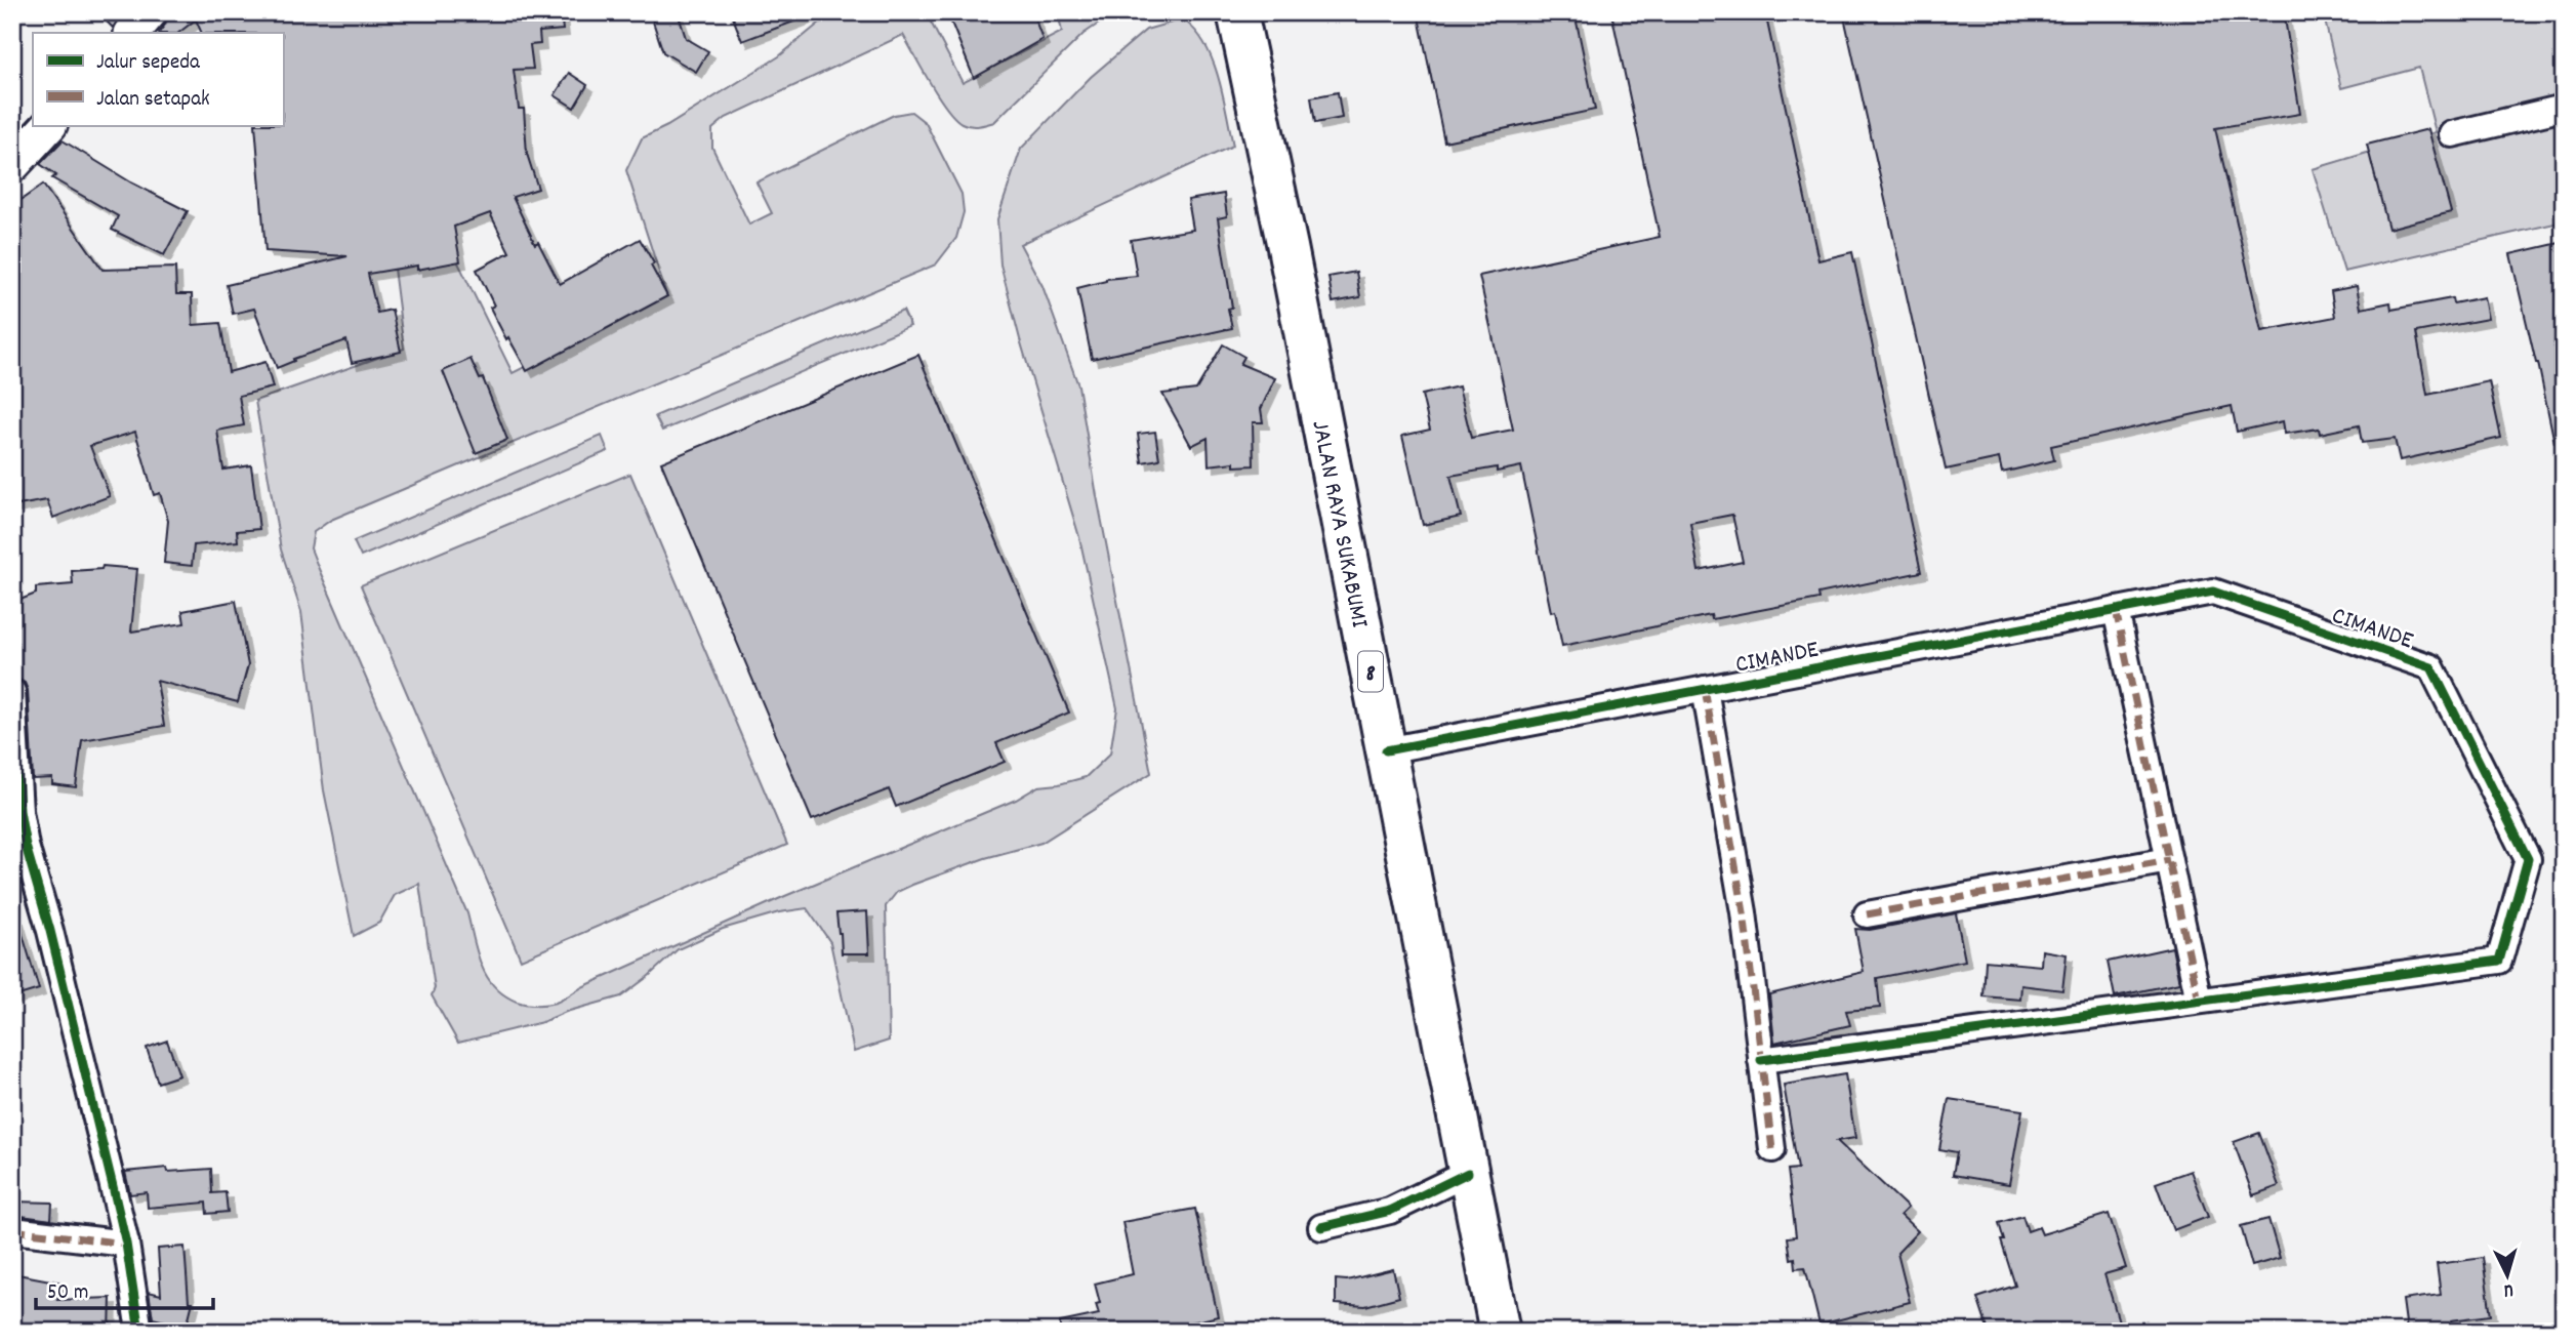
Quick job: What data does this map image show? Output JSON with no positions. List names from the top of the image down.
{
  "streets": {
    "highway": ["JALAN RAYA SUKABUMI", "8"],
    "street": ["CIMANDE"]
  },
  "crossings": [
    ["JALAN RAYA SUKABUMI", "CIMANDE"]
  ],
  "legend": ["Jalur sepeda", "Jalan setapak"],
  "scale_bar": "50 m",
  "north": "bottom"
}
